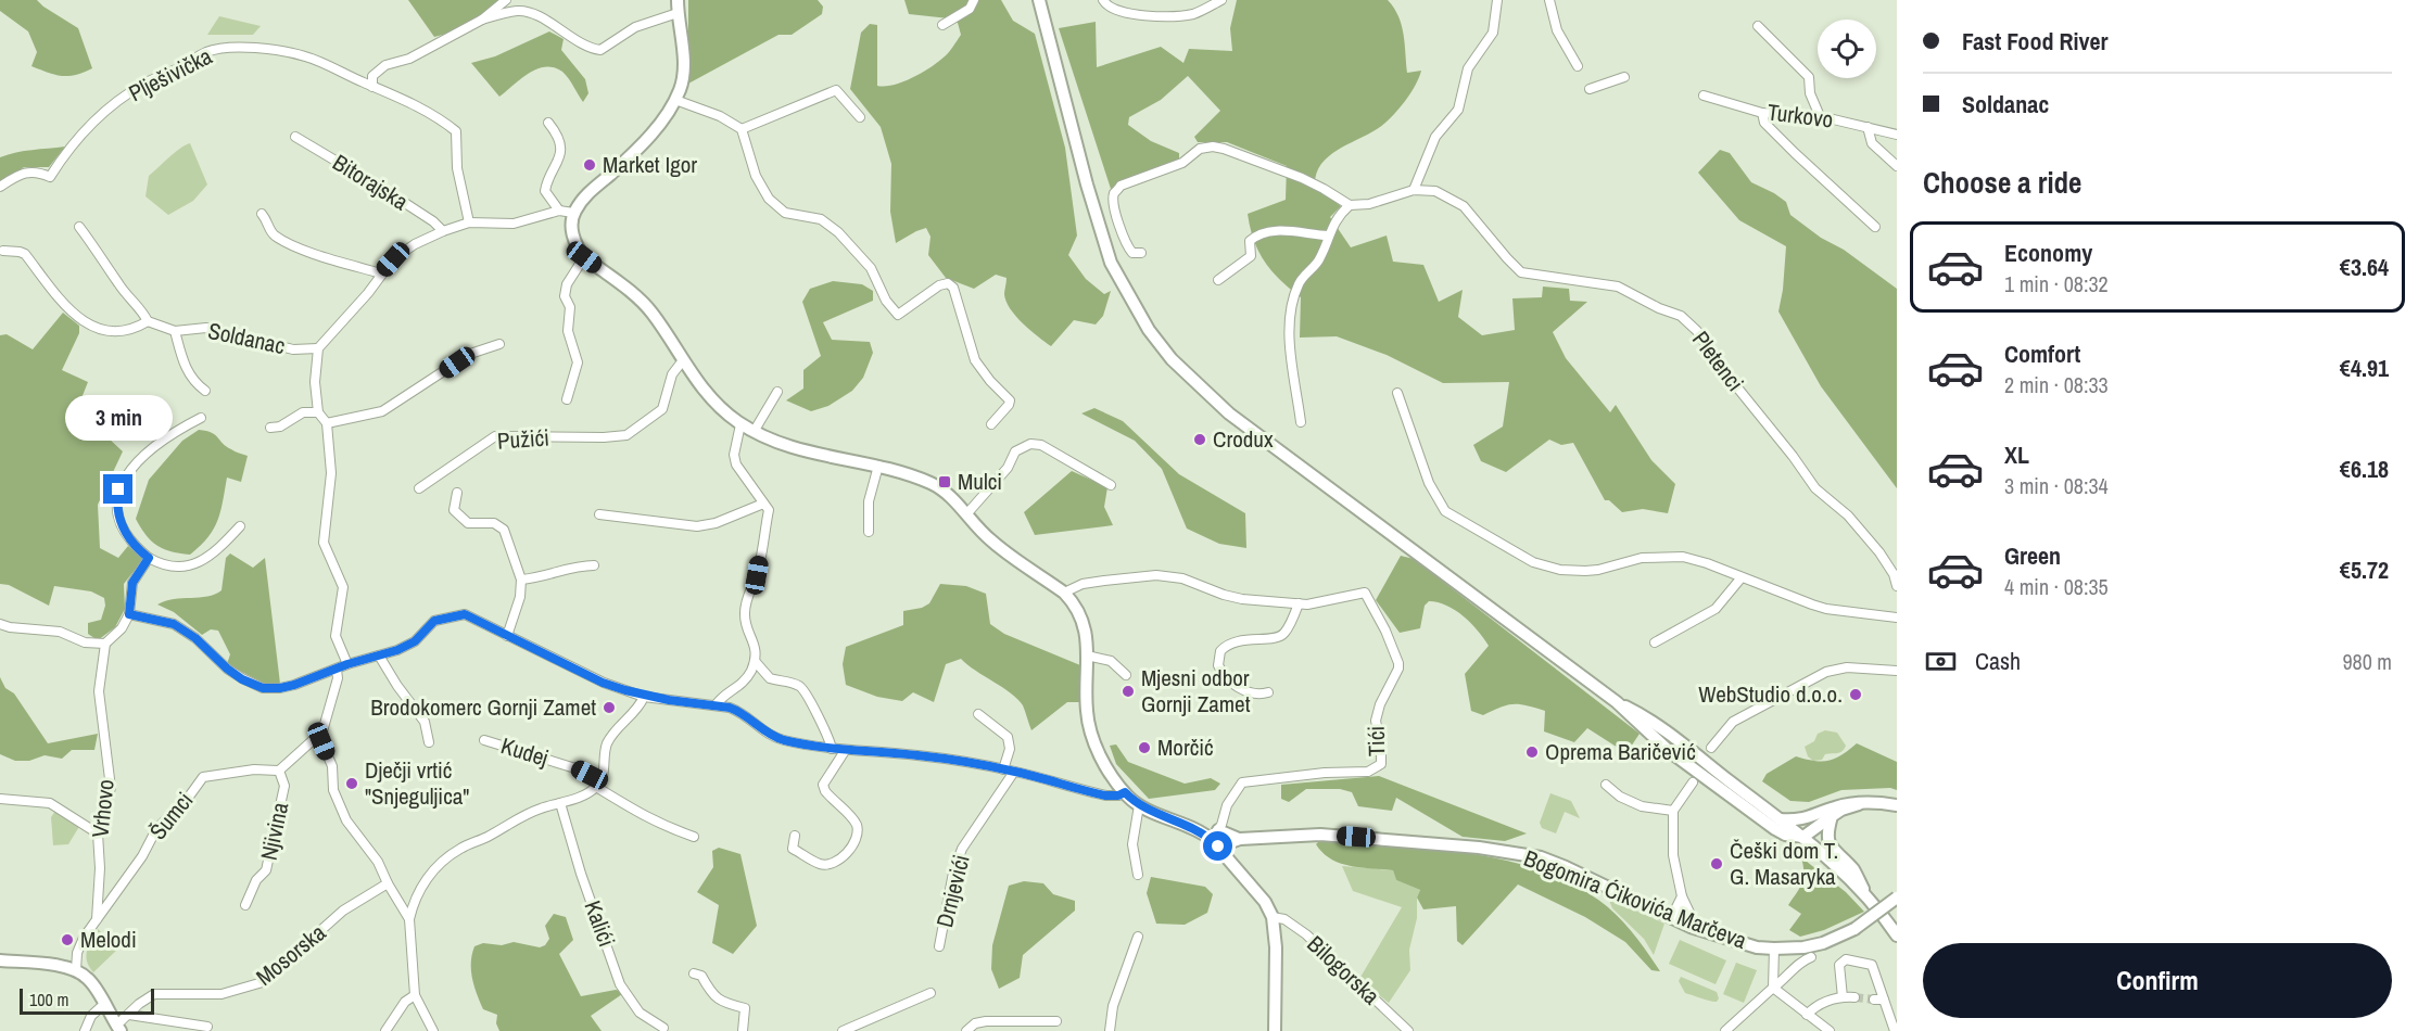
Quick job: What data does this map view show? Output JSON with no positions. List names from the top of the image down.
{
  "streets": {
    "street": [
      "Plješivička",
      "Turkovo",
      "Bitorajska",
      "Soldanac",
      "Pletenci",
      "Pužići",
      "Tići",
      "Kudej",
      "Vrhovo",
      "Šumci",
      "Njivina",
      "Drnjevići",
      "Bogomira Ćikovića Marčeva",
      "Kalići",
      "Mosorska",
      "Bilogorska"
    ]
  },
  "crossings": [
    ["Tići", "Bogomira Ćikovića Marčeva"],
    ["Vrhovo", "Šumci"],
    ["Šumci", "Njivina"]
  ],
  "places": {
    "other": [
      "Market Igor",
      "Crodux",
      "Mjesni odbor Gornji Zamet",
      "WebStudio d.o.o.",
      "Brodokomerc Gornji Zamet",
      "Morčić",
      "Oprema Baričević",
      "Dječji vrtić \"Snjeguljica\"",
      "Češki dom T. G. Masaryka",
      "Melodi"
    ],
    "transit": ["Mulci"]
  },
  "scale_bar": "100 m",
  "page": {
    "banner": ["Fast Food River", "Soldanac"],
    "heading": "Choose a ride",
    "list": [
      {
        "name": "Economy",
        "note": "1 min · 08:32",
        "value": "€3.64"
      },
      {
        "name": "Comfort",
        "note": "2 min · 08:33",
        "value": "€4.91"
      },
      {
        "name": "XL",
        "note": "3 min · 08:34",
        "value": "€6.18"
      },
      {
        "name": "Green",
        "note": "4 min · 08:35",
        "value": "€5.72"
      }
    ],
    "bubble": "3 min",
    "pay": ["Cash", "980 m"],
    "buttons": "Confirm",
    "scale": "100 m"
  }
}
